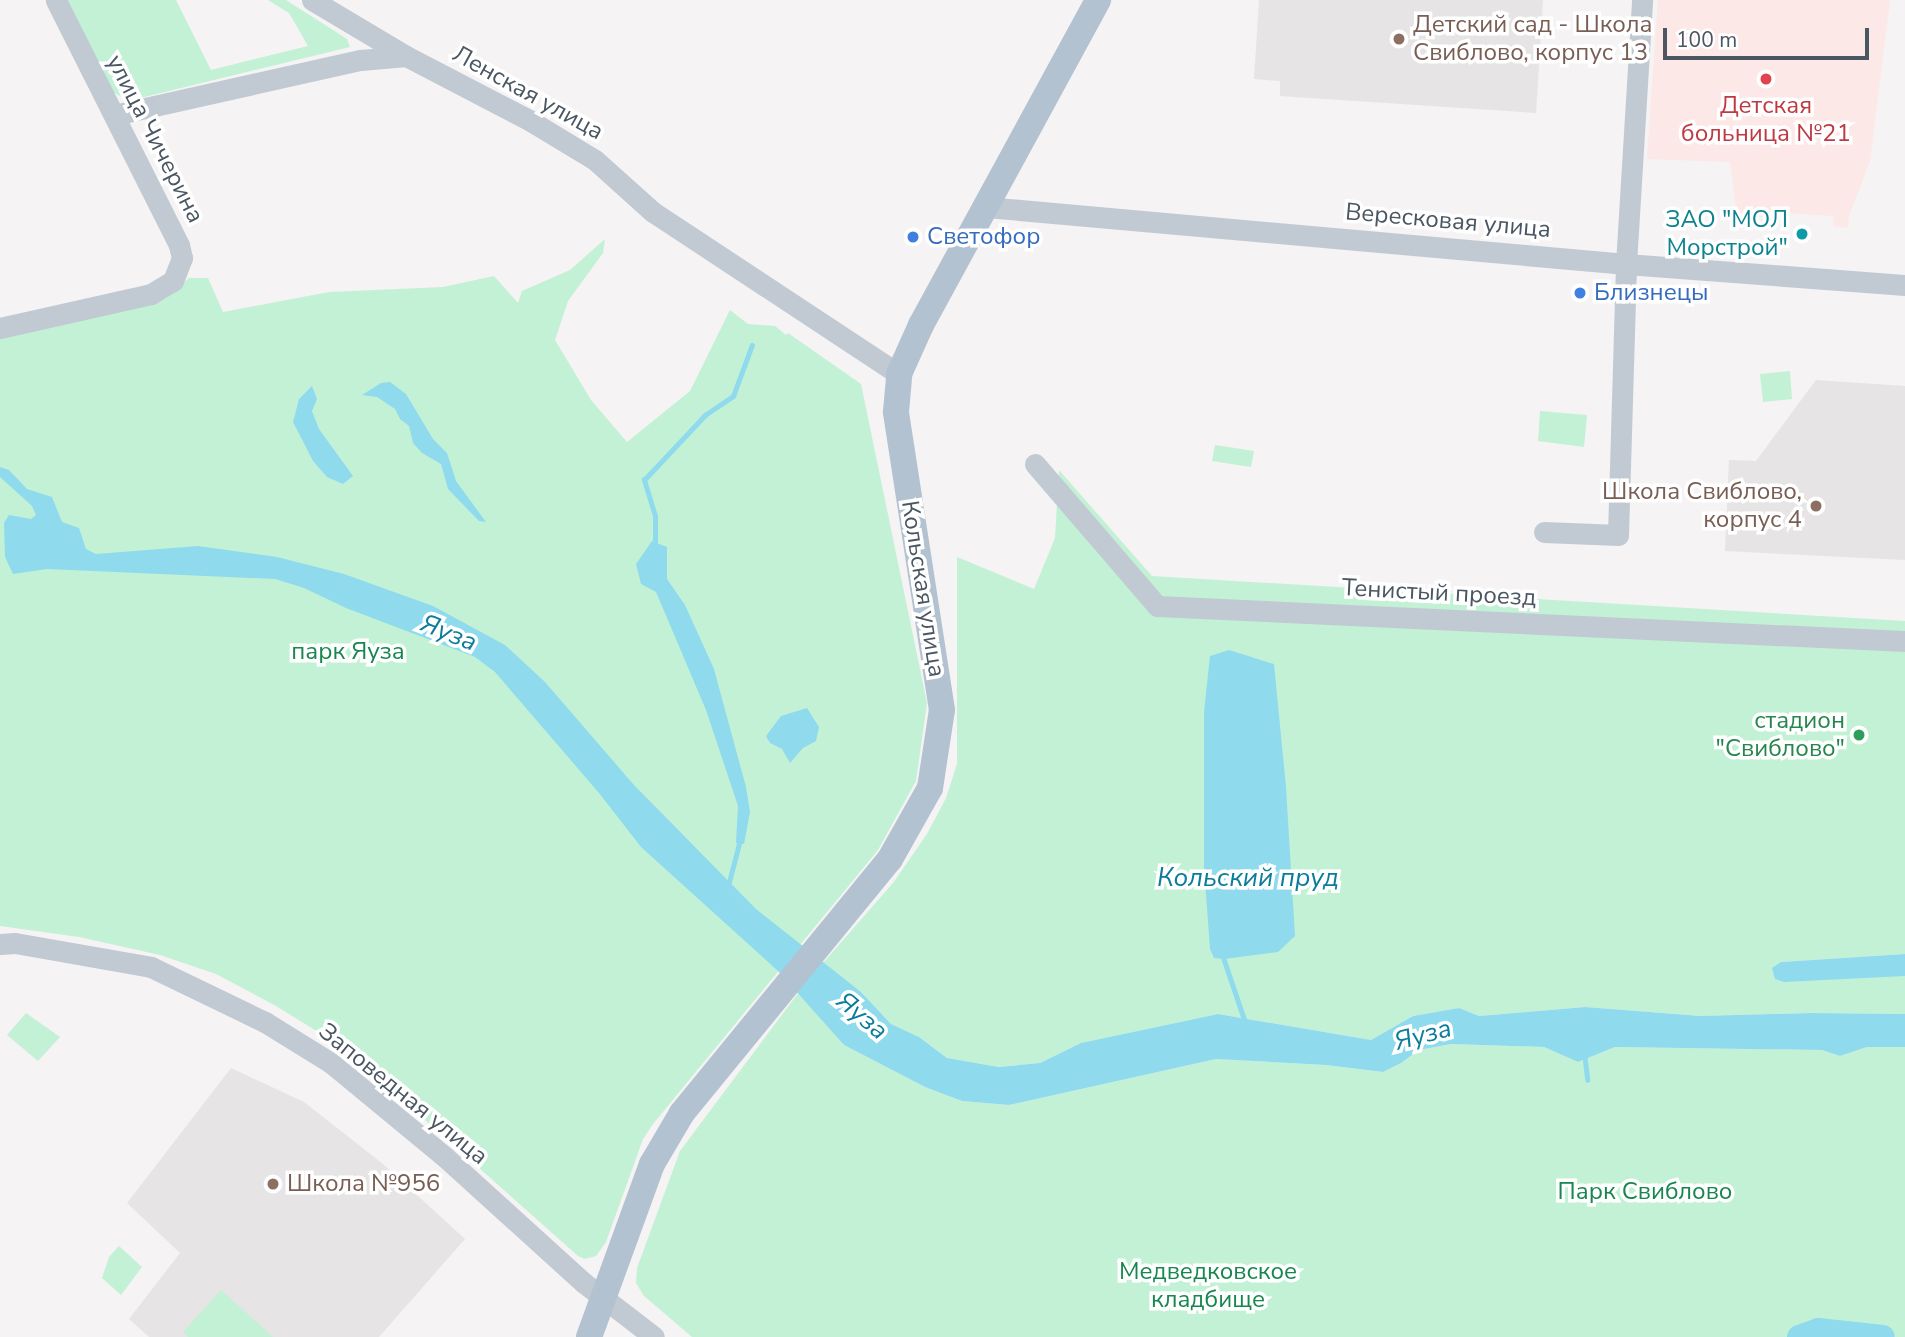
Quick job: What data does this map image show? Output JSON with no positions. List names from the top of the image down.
{
  "streets": {
    "main road": ["Кольская улица"],
    "street": [
      "Ленская улица",
      "улица Чичерина",
      "Вересковая улица",
      "Тенистый проезд",
      "Заповедная улица"
    ]
  },
  "crossings": [
    ["Ленская улица", "Кольская улица"],
    ["Вересковая улица", "Кольская улица"],
    ["Кольская улица", "Заповедная улица"]
  ],
  "water": ["Яуза", "Кольский пруд"],
  "parks": ["парк Яуза", "Парк Свиблово", "Медведковское кладбище"],
  "places": [
    "Детский сад - Школа Свиблово, корпус 13",
    "Детская больница №21",
    "ЗАО \"МОЛ Морстрой\"",
    "Светофор",
    "Близнецы",
    "Школа Свиблово, корпус 4",
    "стадион \"Свиблово\"",
    "Школа №956"
  ],
  "scale_bar": "100 m"
}
